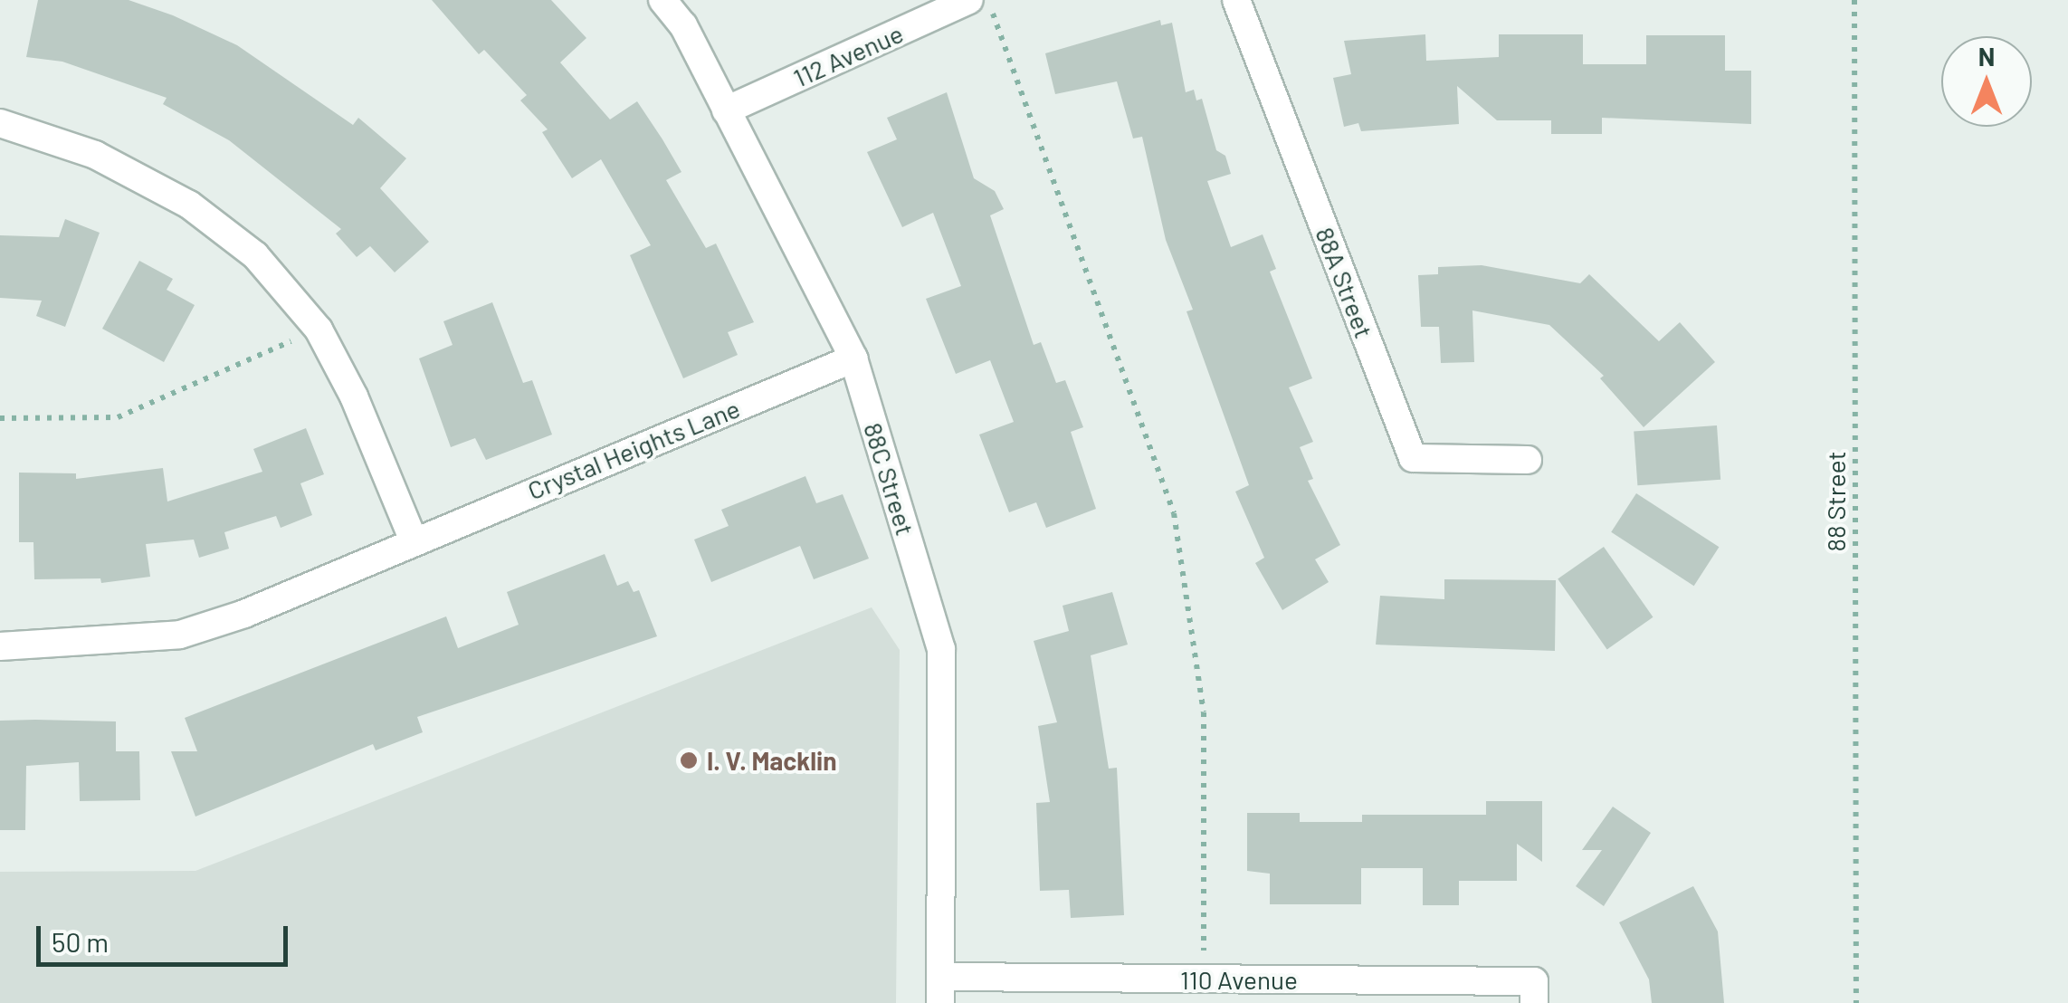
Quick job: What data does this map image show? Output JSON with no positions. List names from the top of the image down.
{
  "streets": {
    "street": [
      "112 Avenue",
      "88A Street",
      "Crystal Heights Lane",
      "88C Street",
      "110 Avenue"
    ],
    "path": ["88 Street"]
  },
  "crossings": [
    ["112 Avenue", "88C Street"],
    ["Crystal Heights Lane", "88C Street"],
    ["88C Street", "110 Avenue"]
  ],
  "places": ["I. V. Macklin"],
  "scale_bar": "50 m",
  "north": "top"
}
